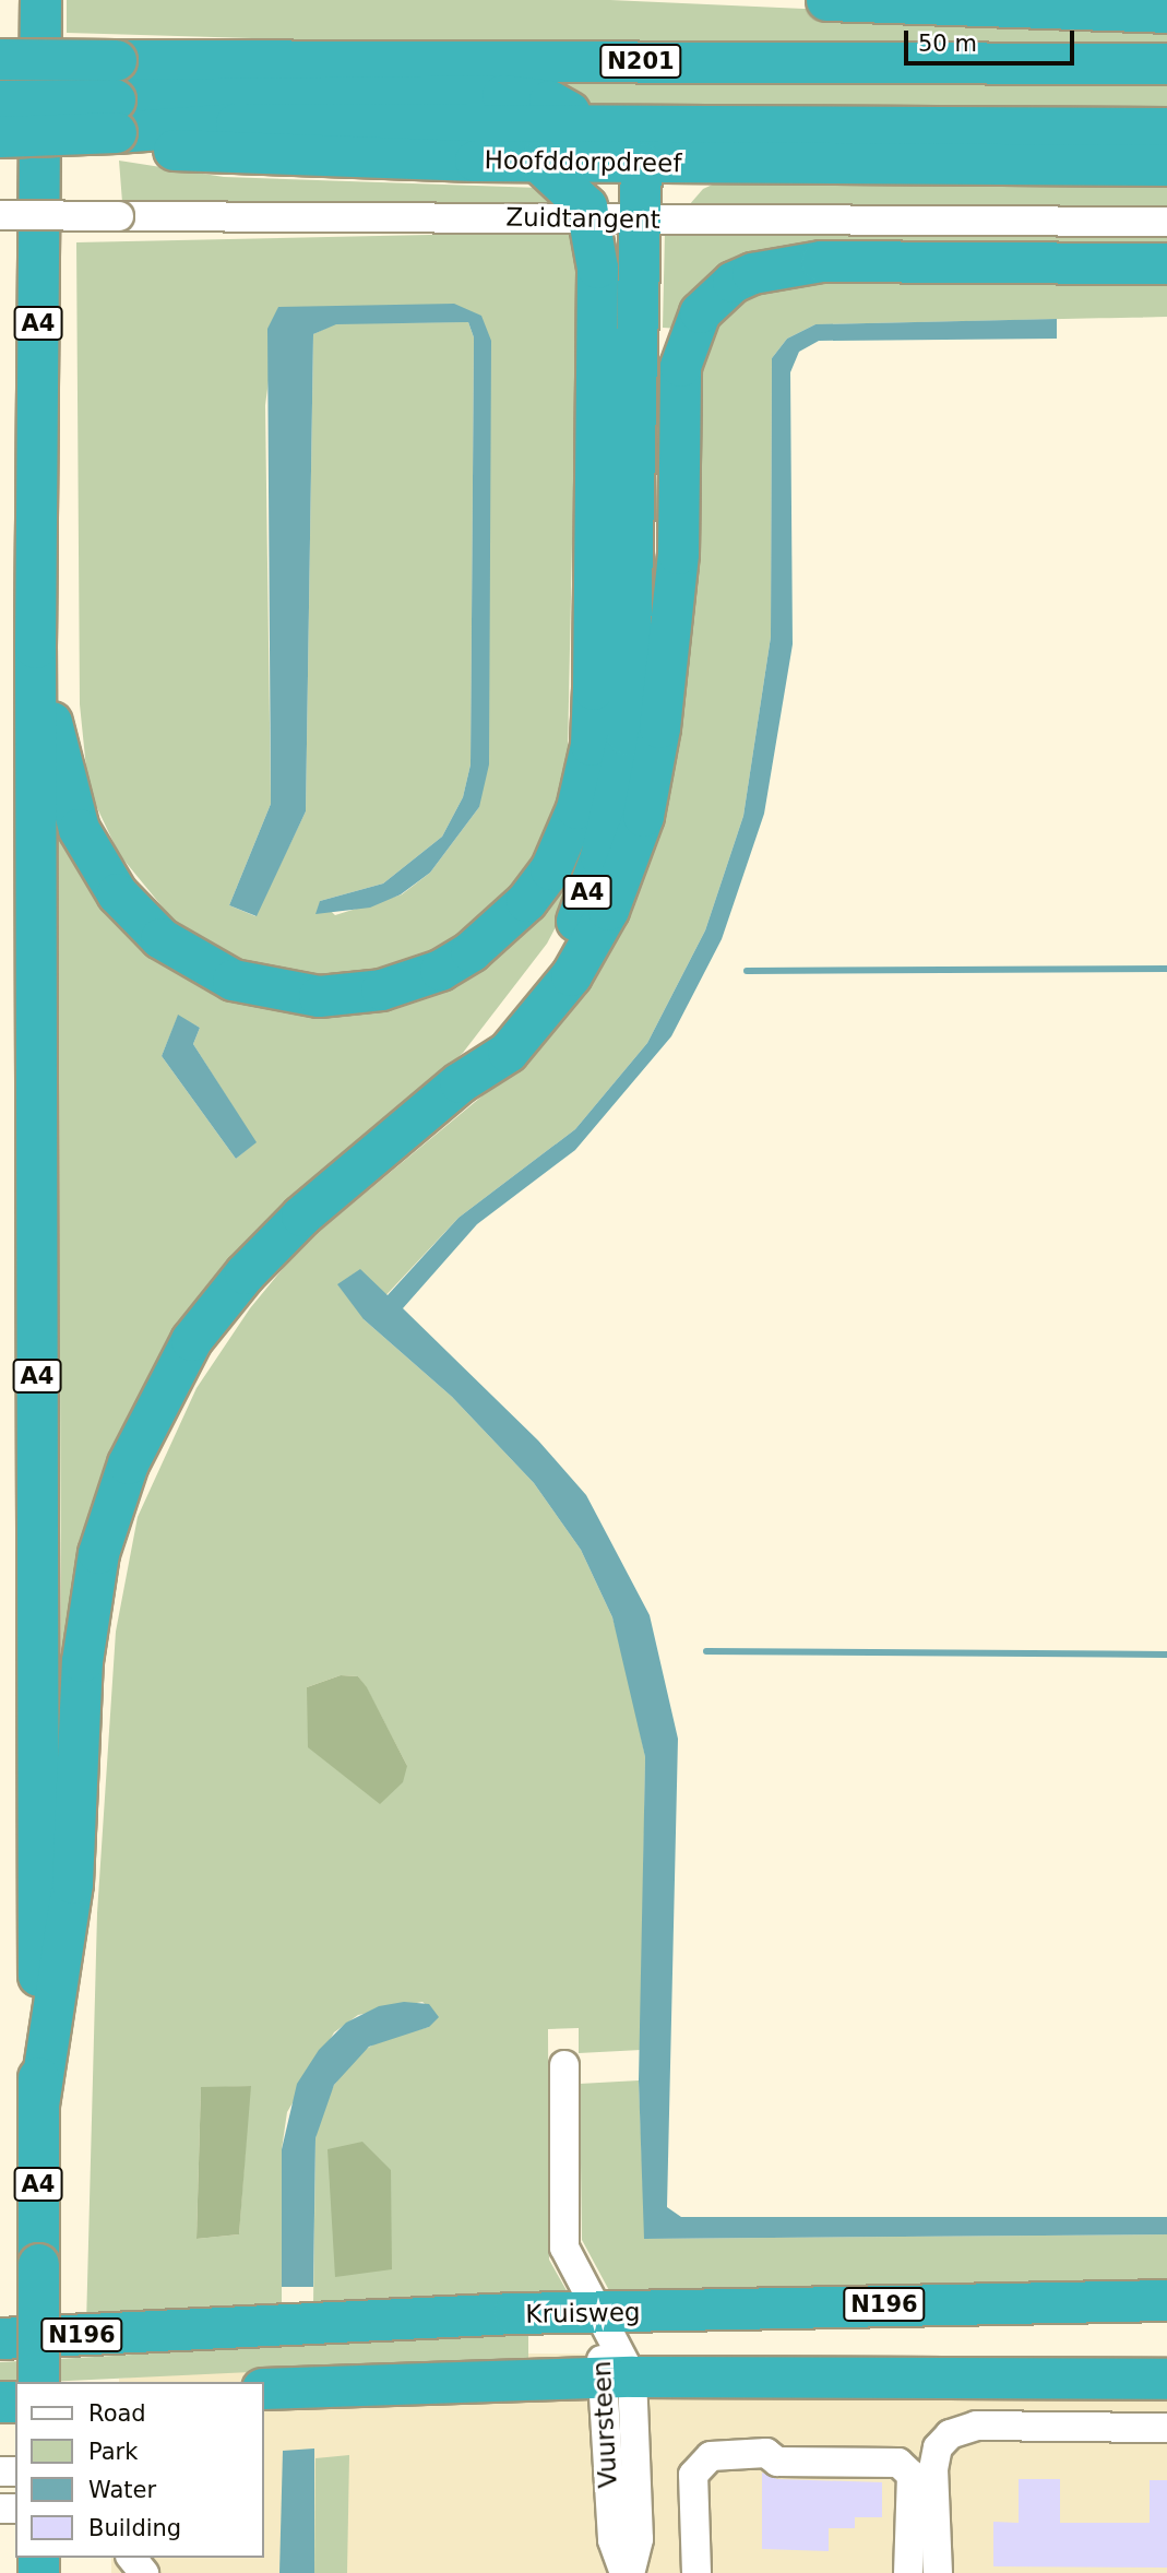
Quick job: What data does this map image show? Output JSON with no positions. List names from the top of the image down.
{
  "streets": {
    "highway": [
      "N201",
      "Hoofddorpdreef",
      "A4",
      "N196",
      "Kruisweg"
    ],
    "street": ["Zuidtangent", "Vuursteen"]
  },
  "crossings": [
    ["Zuidtangent", "A4"],
    ["Kruisweg", "Vuursteen"]
  ],
  "legend": [
    "Road",
    "Park",
    "Water",
    "Building"
  ],
  "scale_bar": "50 m"
}
